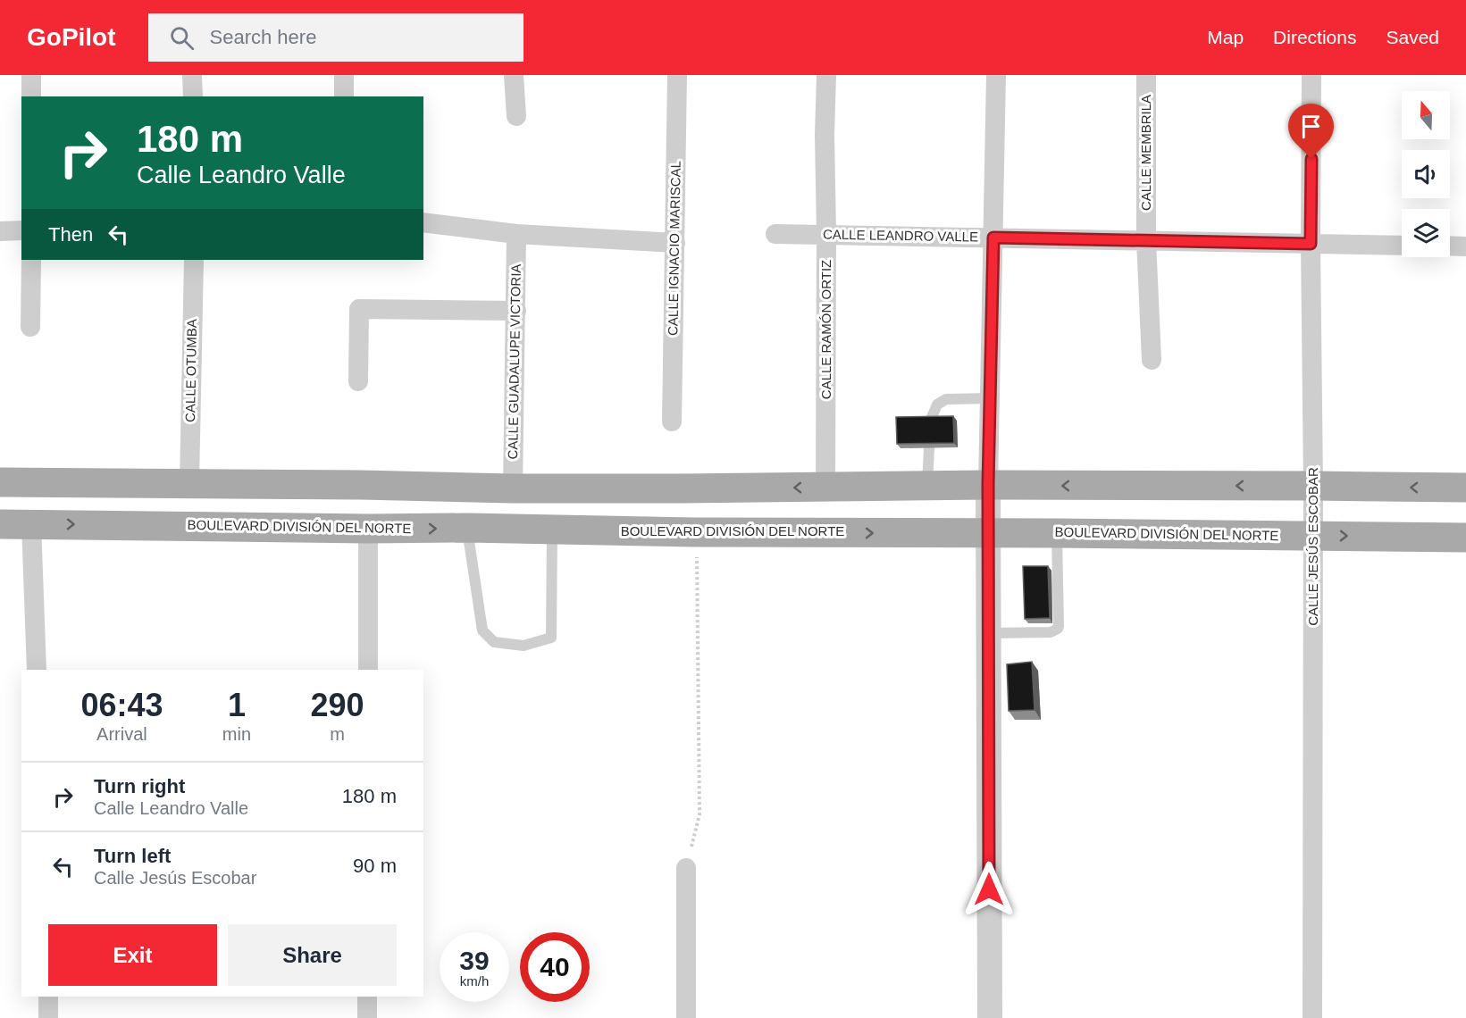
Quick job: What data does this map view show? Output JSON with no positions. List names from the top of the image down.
{
  "streets": {
    "main road": ["BOULEVARD DIVISIÓN DEL NORTE"],
    "street": [
      "CALLE MEMBRILA",
      "CALLE LEANDRO VALLE",
      "CALLE IGNACIO MARISCAL",
      "CALLE RAMÓN ORTIZ",
      "CALLE GUADALUPE VICTORIA",
      "CALLE OTUMBA",
      "CALLE JESÚS ESCOBAR"
    ]
  },
  "crossings": [
    ["CALLE MEMBRILA", "CALLE LEANDRO VALLE"],
    ["CALLE LEANDRO VALLE", "CALLE RAMÓN ORTIZ"],
    ["CALLE LEANDRO VALLE", "CALLE JESÚS ESCOBAR"],
    ["BOULEVARD DIVISIÓN DEL NORTE", "CALLE JESÚS ESCOBAR"]
  ],
  "north": "top",
  "page": {
    "header": "GoPilot",
    "search": "Search here",
    "nav": ["Map", "Directions", "Saved"],
    "turn": ["180 m", "Calle Leandro Valle"],
    "then": "Then",
    "eta": [
      "06:43",
      "Arrival",
      "1",
      "min",
      "290",
      "m"
    ],
    "list": [
      {
        "name": "Turn right",
        "note": "Calle Leandro Valle",
        "value": "180 m"
      },
      {
        "name": "Turn left",
        "note": "Calle Jesús Escobar",
        "value": "90 m"
      }
    ],
    "buttons": ["Exit", "Share"],
    "speed": "39 km/h",
    "limit": "40"
  }
}
